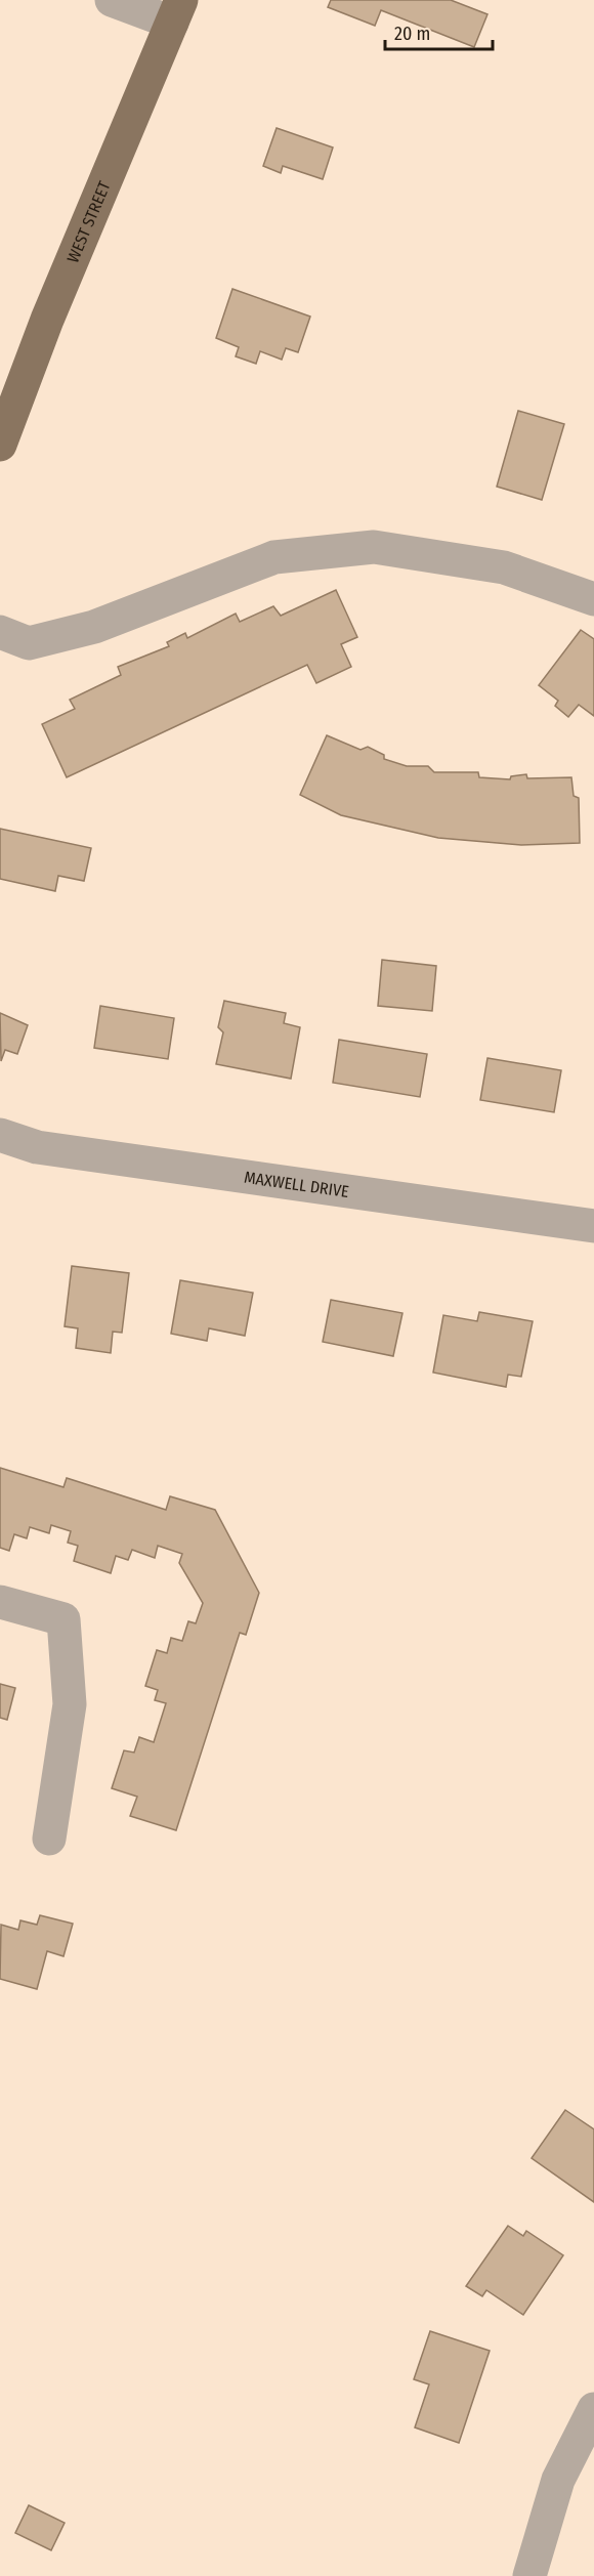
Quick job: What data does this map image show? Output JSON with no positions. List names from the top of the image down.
{
  "streets": {
    "main road": ["WEST STREET"],
    "street": ["MAXWELL DRIVE"]
  },
  "scale_bar": "20 m"
}
